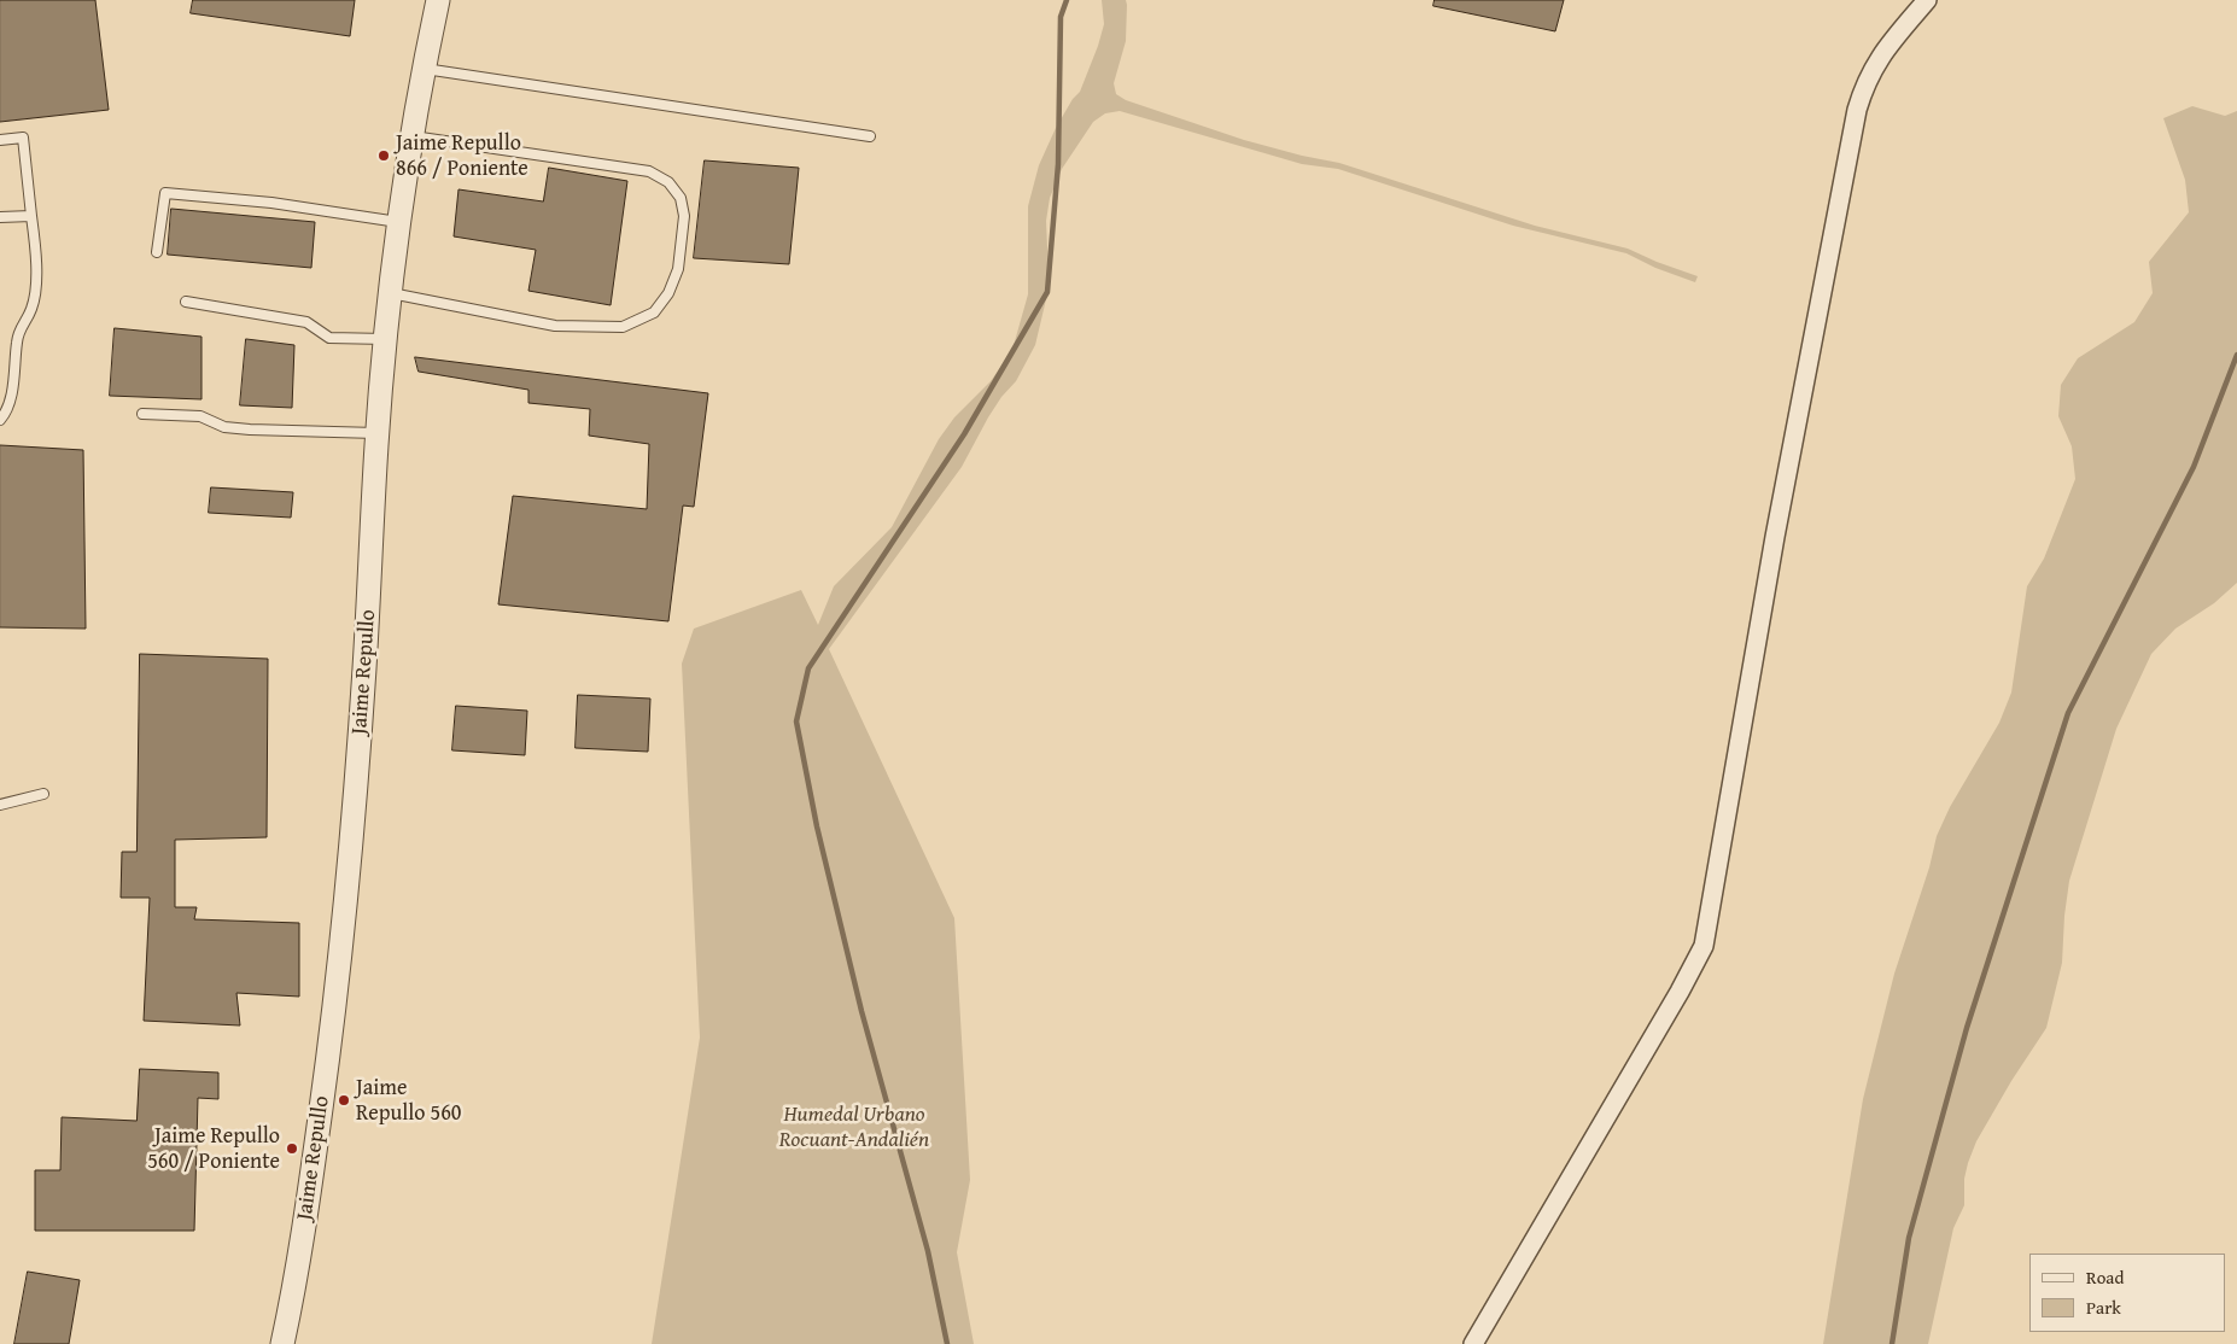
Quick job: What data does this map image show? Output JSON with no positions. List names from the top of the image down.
{
  "streets": {
    "street": ["Jaime Repullo"]
  },
  "parks": ["Humedal Urbano Rocuant-Andalién"],
  "places": ["Jaime Repullo 866 / Poniente", "Jaime Repullo 560", "Jaime Repullo 560 / Poniente"],
  "legend": ["Road", "Park"]
}
